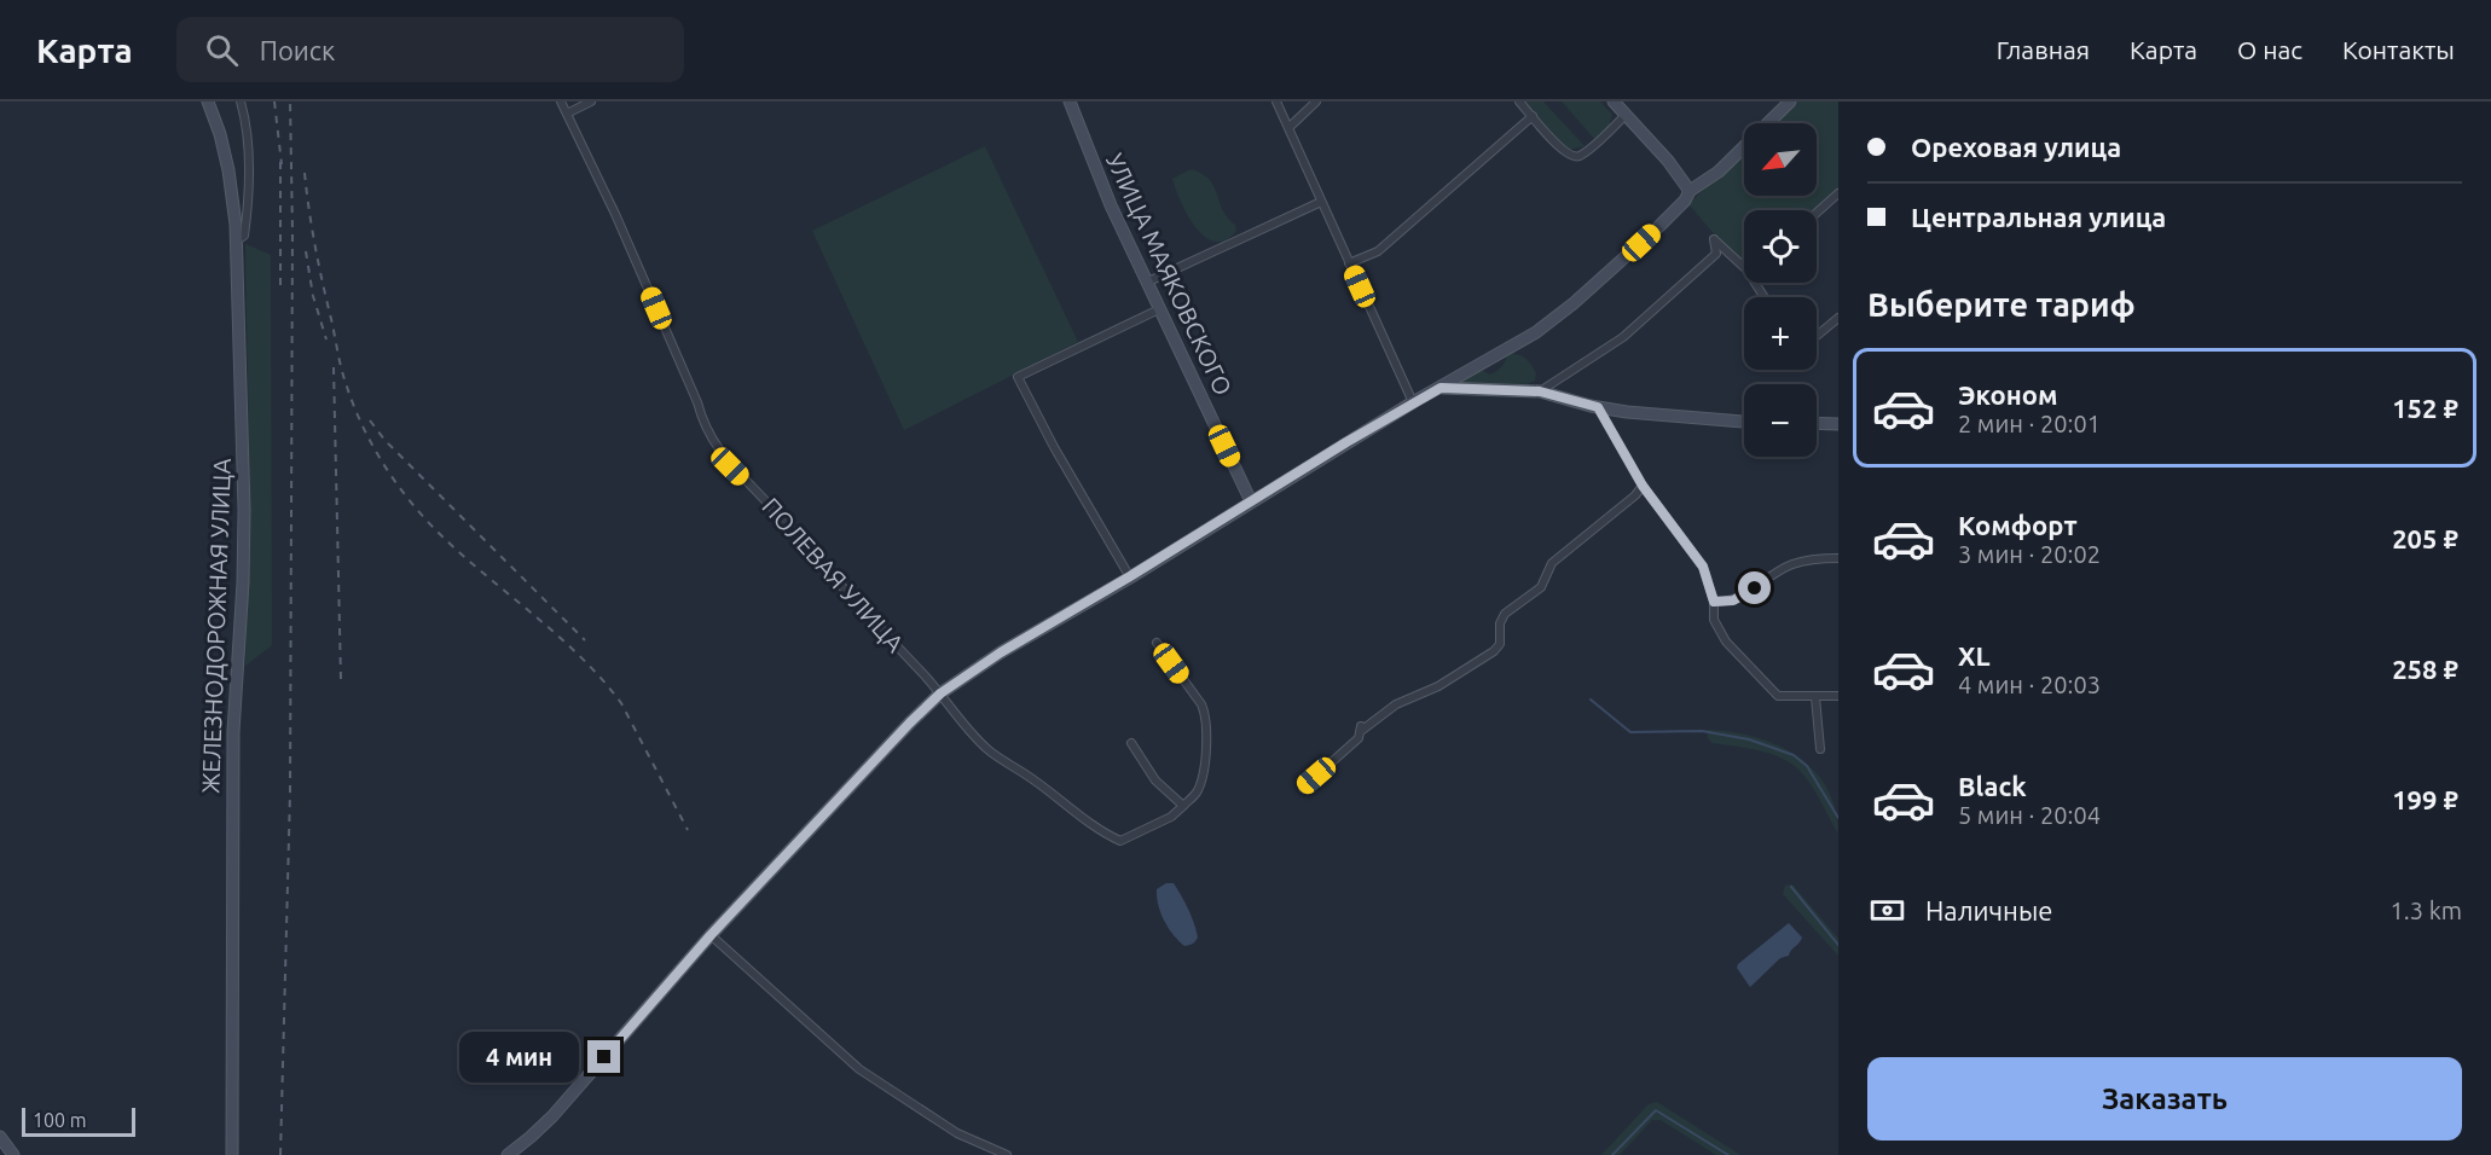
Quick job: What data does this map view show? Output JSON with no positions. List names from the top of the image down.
{
  "streets": {
    "main road": ["УЛИЦА МАЯКОВСКОГО", "ЖЕЛЕЗНОДОРОЖНАЯ УЛИЦА"],
    "street": ["ПОЛЕВАЯ УЛИЦА"]
  },
  "scale_bar": "100 m",
  "north": "bottom left",
  "page": {
    "header": "Карта",
    "search": "Поиск",
    "nav": [
      "Главная",
      "Карта",
      "О нас",
      "Контакты"
    ],
    "banner": ["Ореховая улица", "Центральная улица"],
    "map_buttons": ["+", "−"],
    "heading": "Выберите тариф",
    "list": [
      {
        "name": "Эконом",
        "note": "2 мин · 20:01",
        "value": "152 ₽"
      },
      {
        "name": "Комфорт",
        "note": "3 мин · 20:02",
        "value": "205 ₽"
      },
      {
        "name": "XL",
        "note": "4 мин · 20:03",
        "value": "258 ₽"
      },
      {
        "name": "Black",
        "note": "5 мин · 20:04",
        "value": "199 ₽"
      }
    ],
    "pay": ["Наличные", "1.3 km"],
    "bubble": "4 мин",
    "buttons": "Заказать",
    "scale": "100 m"
  }
}
